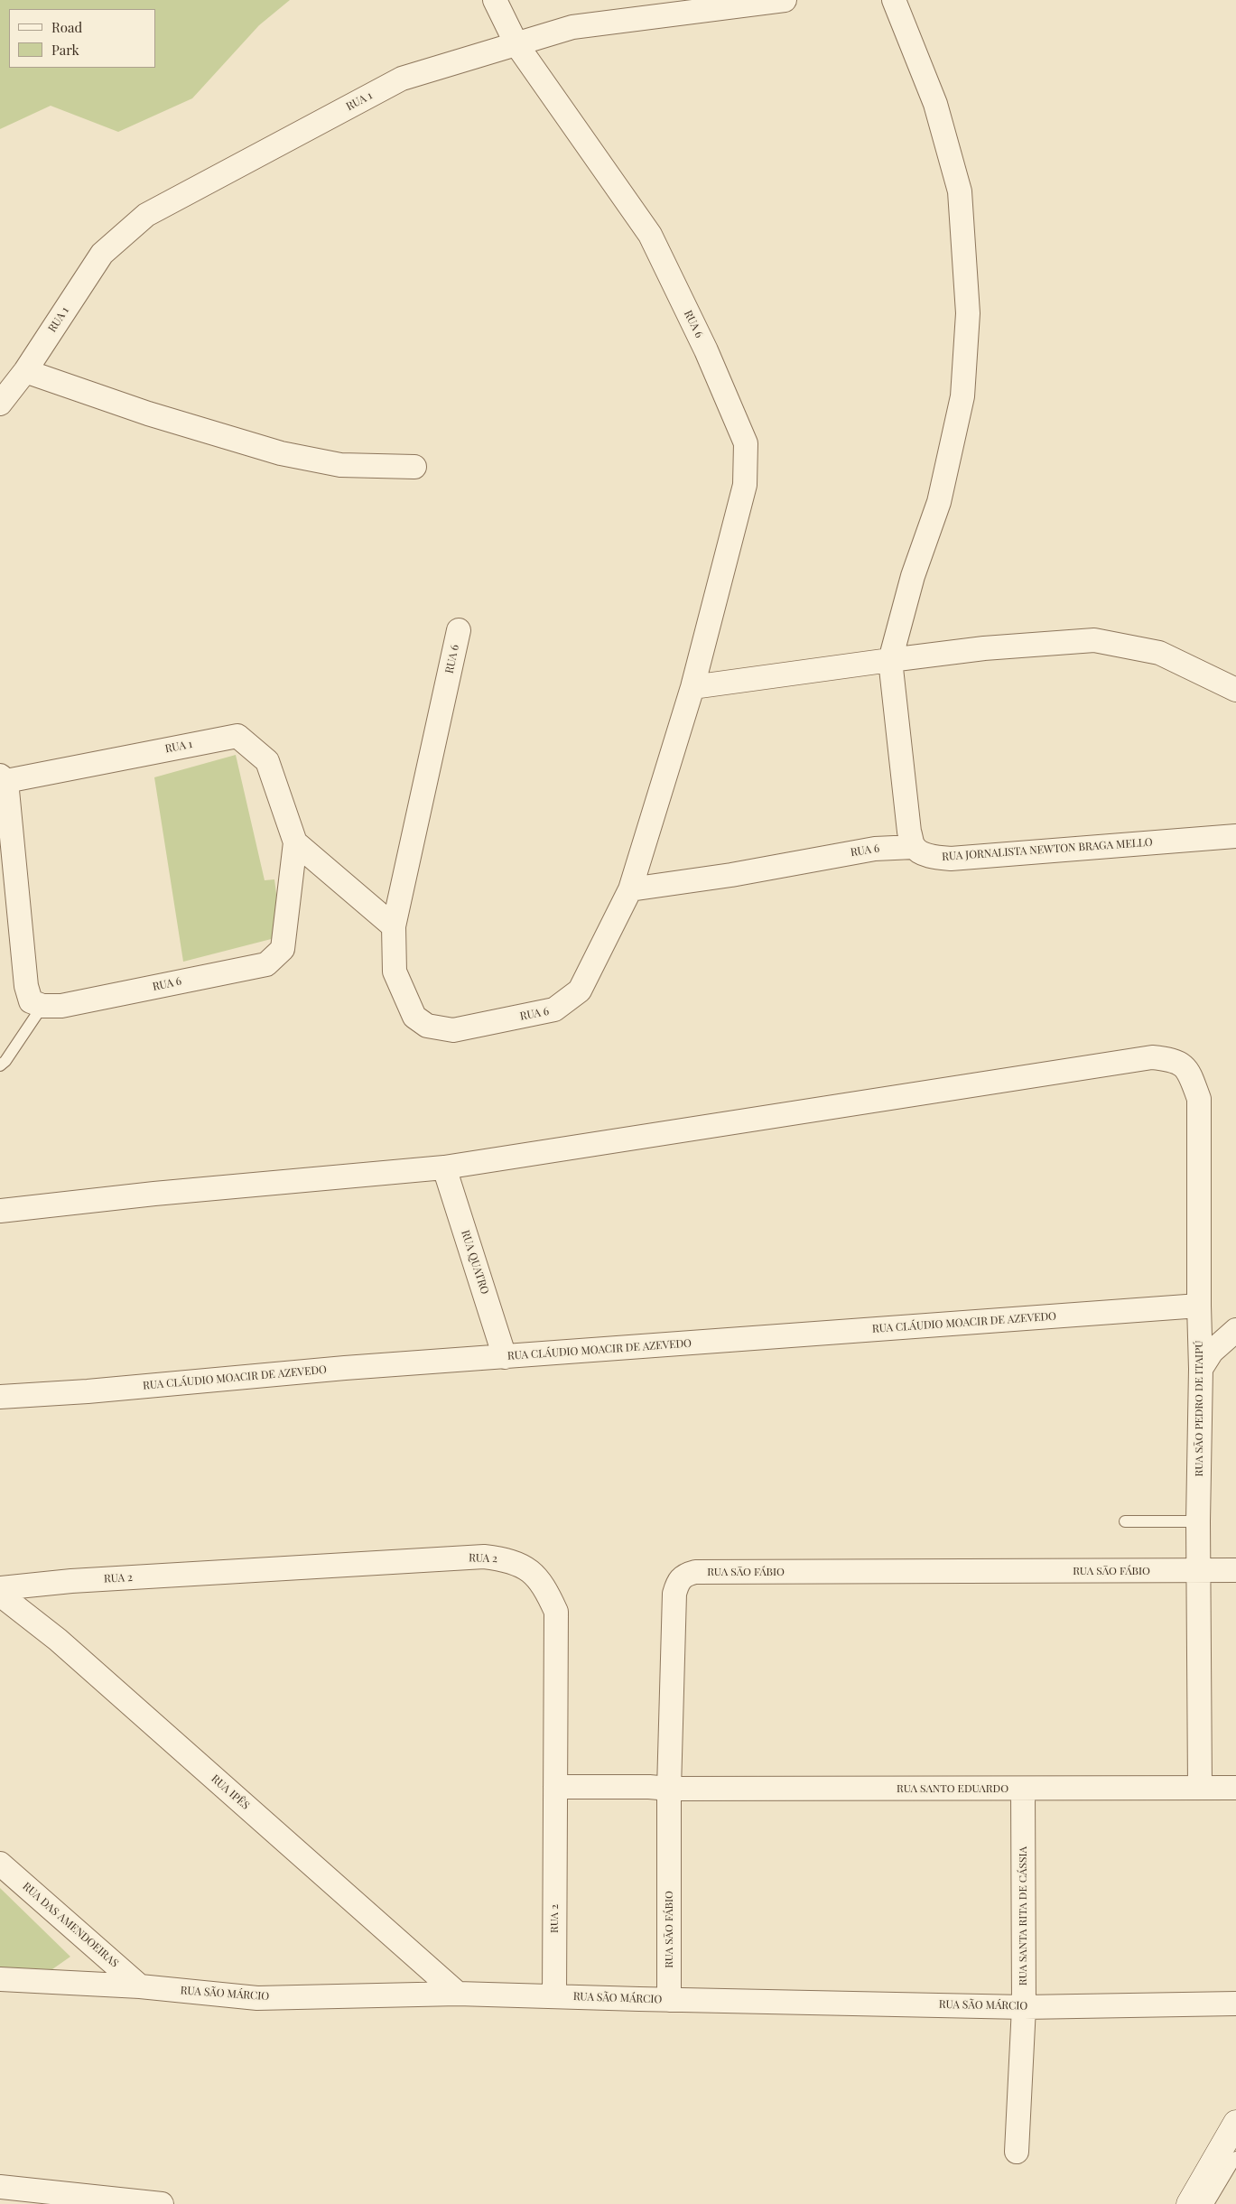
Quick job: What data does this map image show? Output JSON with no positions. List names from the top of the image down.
{
  "streets": {
    "street": [
      "RUA 1",
      "RUA 6",
      "RUA JORNALISTA NEWTON BRAGA MELLO",
      "RUA QUATRO",
      "RUA CLÁUDIO MOACIR DE AZEVEDO",
      "RUA SÃO PEDRO DE ITAIPÚ",
      "RUA 2",
      "RUA SÃO FÁBIO",
      "RUA SANTO EDUARDO",
      "RUA IPÊS",
      "RUA SANTA RITA DE CÁSSIA",
      "RUA DAS AMENDOEIRAS",
      "RUA SÃO MÁRCIO"
    ]
  },
  "crossings": [
    ["RUA 1", "RUA 6"],
    ["RUA 6", "RUA JORNALISTA NEWTON BRAGA MELLO"],
    ["RUA QUATRO", "RUA CLÁUDIO MOACIR DE AZEVEDO"],
    ["RUA QUATRO", "RUA SÃO PEDRO DE ITAIPÚ"],
    ["RUA CLÁUDIO MOACIR DE AZEVEDO", "RUA SÃO PEDRO DE ITAIPÚ"],
    ["RUA SÃO PEDRO DE ITAIPÚ", "RUA SÃO FÁBIO"],
    ["RUA SÃO PEDRO DE ITAIPÚ", "RUA SANTO EDUARDO"],
    ["RUA 2", "RUA SANTO EDUARDO"],
    ["RUA 2", "RUA SÃO MÁRCIO"],
    ["RUA SÃO FÁBIO", "RUA SANTO EDUARDO"],
    ["RUA SÃO FÁBIO", "RUA SÃO MÁRCIO"],
    ["RUA SANTO EDUARDO", "RUA SANTA RITA DE CÁSSIA"],
    ["RUA IPÊS", "RUA SÃO MÁRCIO"],
    ["RUA SANTA RITA DE CÁSSIA", "RUA SÃO MÁRCIO"],
    ["RUA DAS AMENDOEIRAS", "RUA SÃO MÁRCIO"]
  ],
  "legend": ["Road", "Park"]
}
